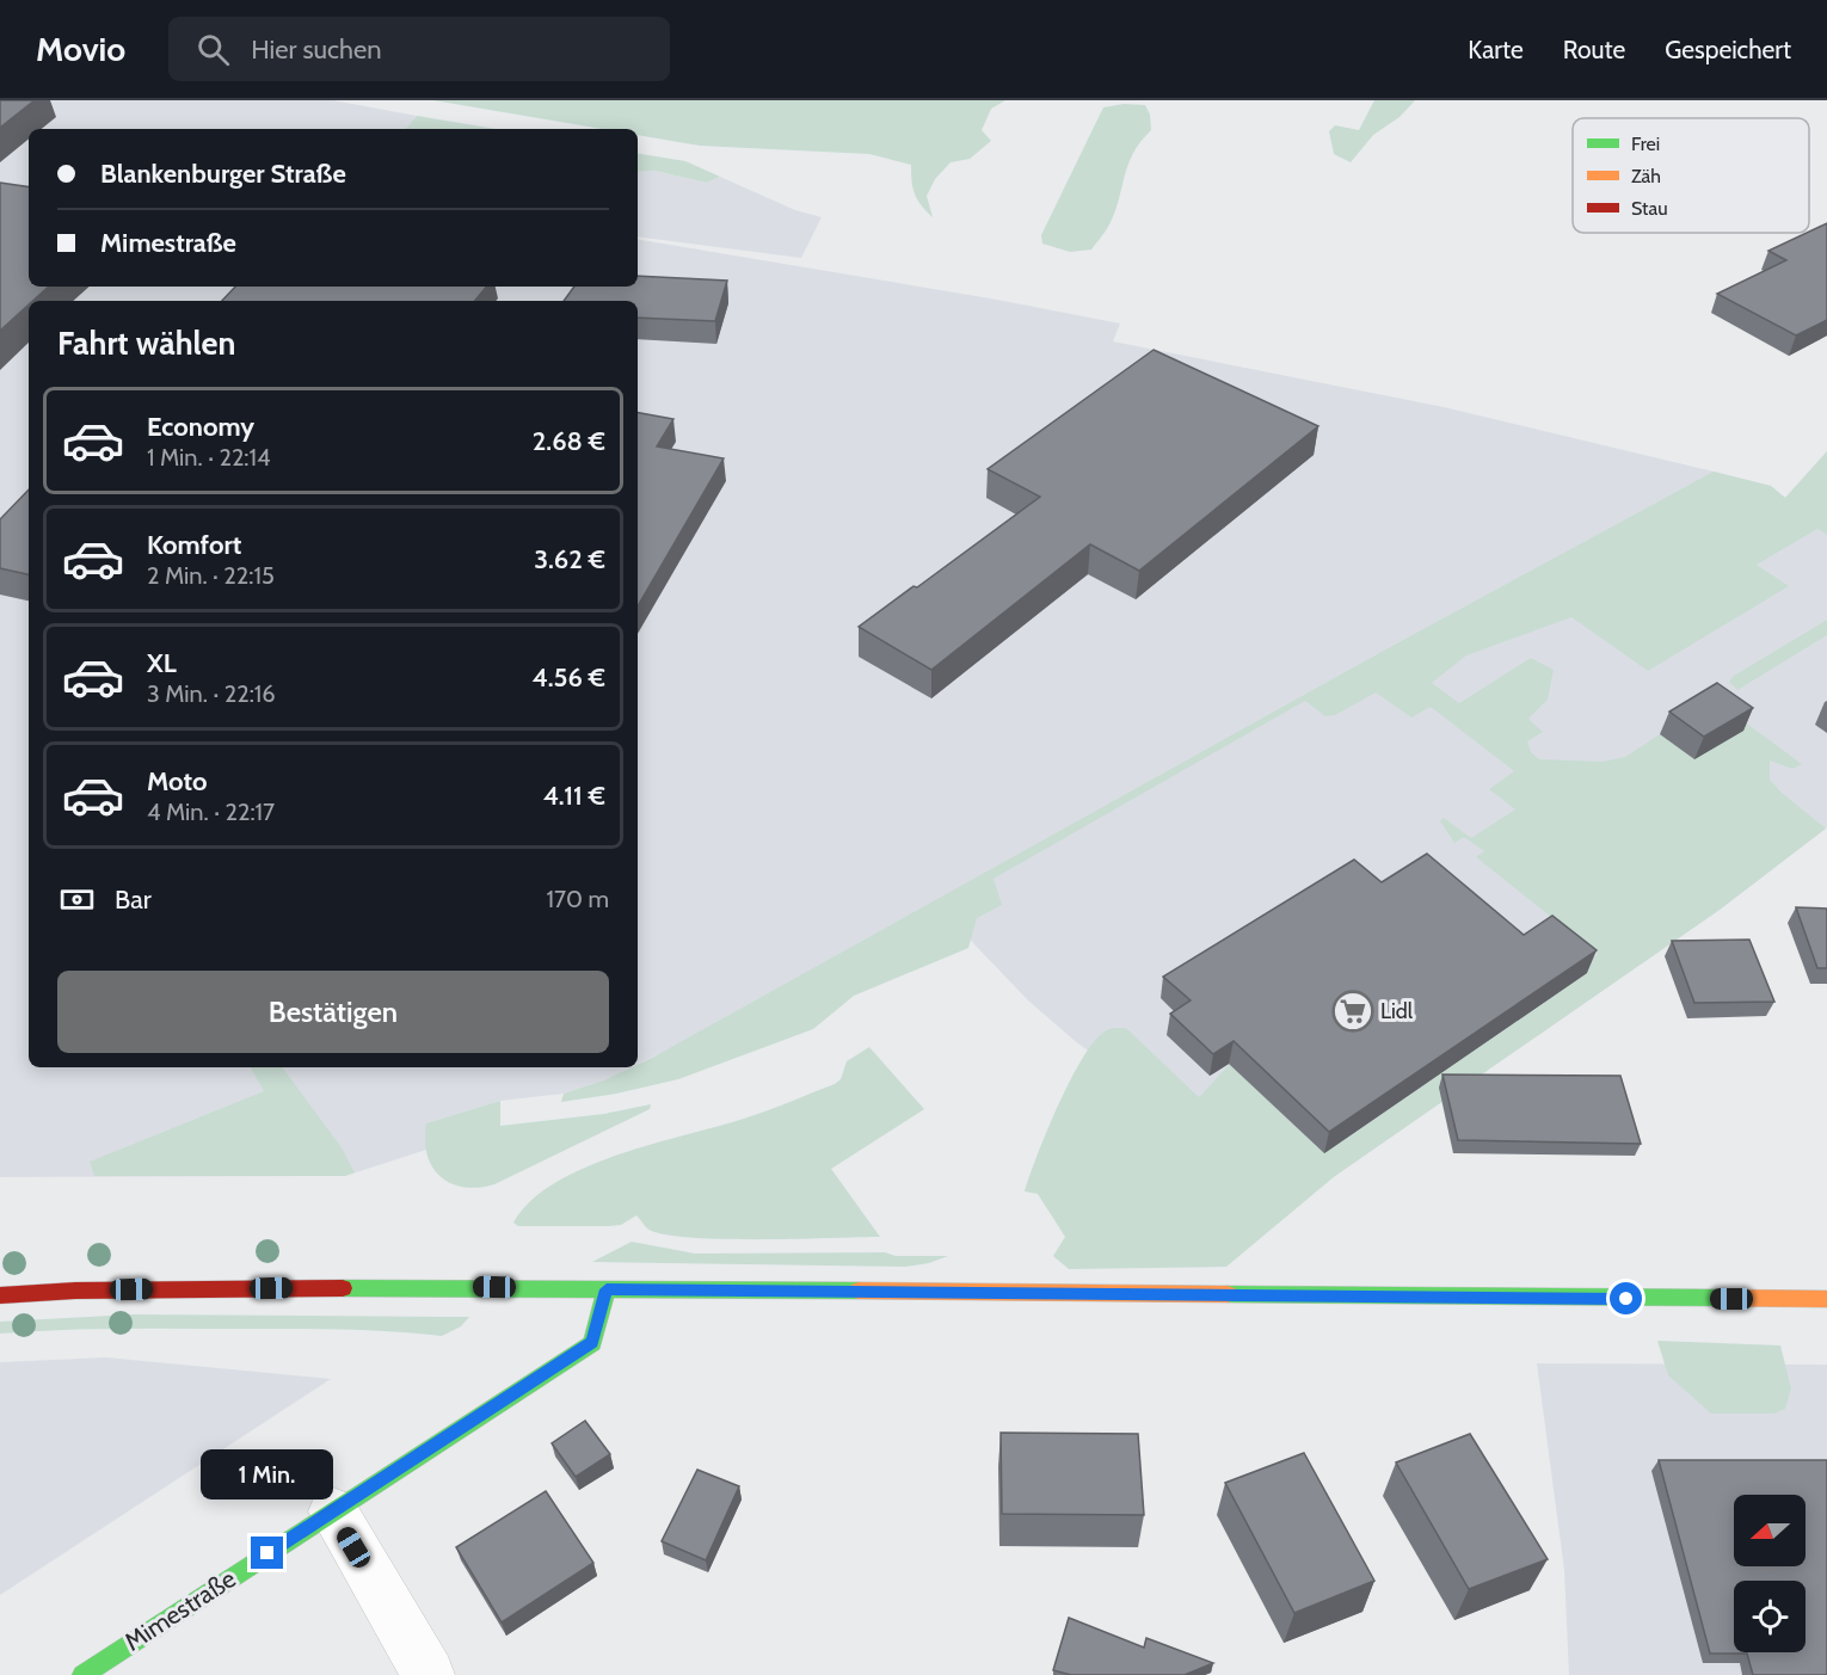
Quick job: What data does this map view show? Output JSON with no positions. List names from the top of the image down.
{
  "streets": {
    "main road": ["Mimestraße"]
  },
  "places": {
    "supermarket": ["Lidl"]
  },
  "legend": ["Frei", "Zäh", "Stau"],
  "north": "left",
  "page": {
    "header": "Movio",
    "search": "Hier suchen",
    "nav": ["Karte", "Route", "Gespeichert"],
    "banner": ["Blankenburger Straße", "Mimestraße"],
    "heading": "Fahrt wählen",
    "list": [
      {
        "name": "Economy",
        "note": "1 Min. · 22:14",
        "value": "2.68 €"
      },
      {
        "name": "Komfort",
        "note": "2 Min. · 22:15",
        "value": "3.62 €"
      },
      {
        "name": "XL",
        "note": "3 Min. · 22:16",
        "value": "4.56 €"
      },
      {
        "name": "Moto",
        "note": "4 Min. · 22:17",
        "value": "4.11 €"
      }
    ],
    "pay": ["Bar", "170 m"],
    "buttons": "Bestätigen",
    "bubble": "1 Min."
  }
}
